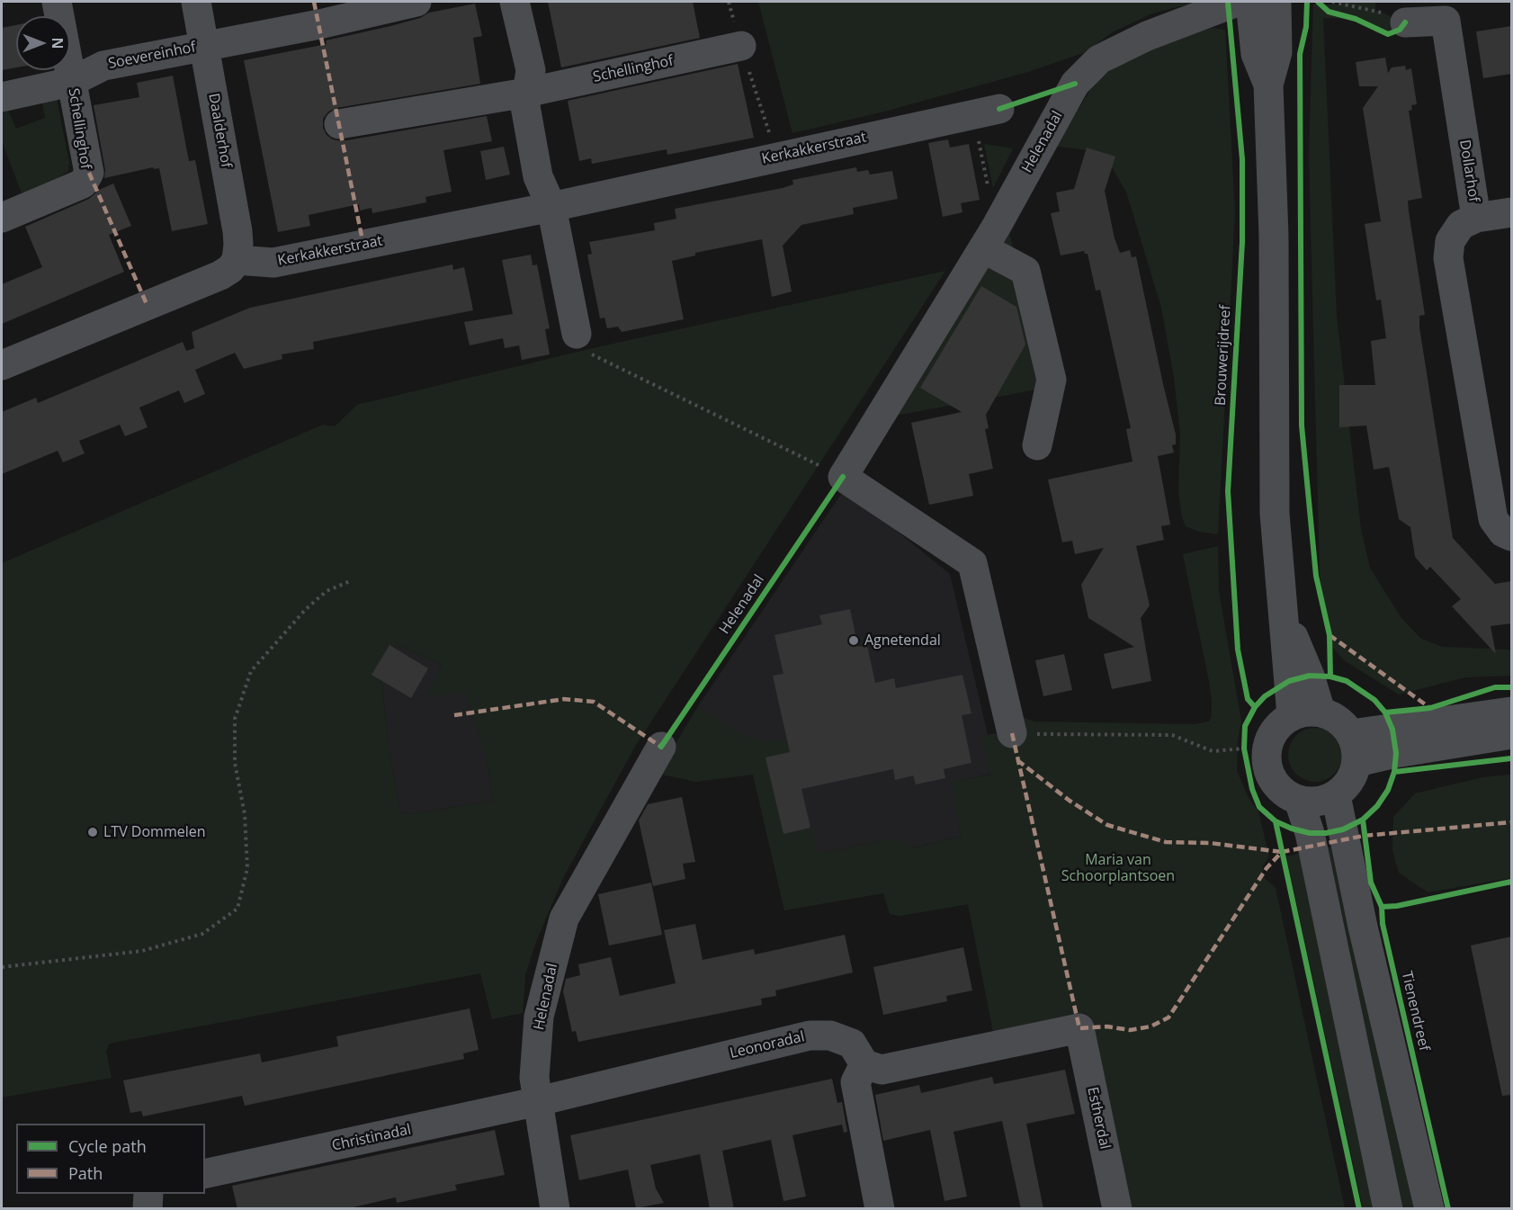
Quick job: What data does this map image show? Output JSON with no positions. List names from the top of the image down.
{
  "streets": {
    "street": [
      "Soevereinhof",
      "Schellinghof",
      "Daalderhof",
      "Helenadal",
      "Kerkakkerstraat",
      "Dollarhof",
      "Leonoradal",
      "Estherdal",
      "Christinadal"
    ],
    "cycle path": ["Brouwerijdreef", "Tienendreef"]
  },
  "crossings": [
    ["Soevereinhof", "Schellinghof"],
    ["Soevereinhof", "Daalderhof"],
    ["Daalderhof", "Kerkakkerstraat"],
    ["Helenadal", "Leonoradal"],
    ["Helenadal", "Christinadal"],
    ["Leonoradal", "Estherdal"],
    ["Leonoradal", "Christinadal"]
  ],
  "parks": ["Maria van Schoorplantsoen"],
  "places": ["Agnetendal", "LTV Dommelen"],
  "legend": ["Cycle path", "Path"],
  "north": "right"
}
